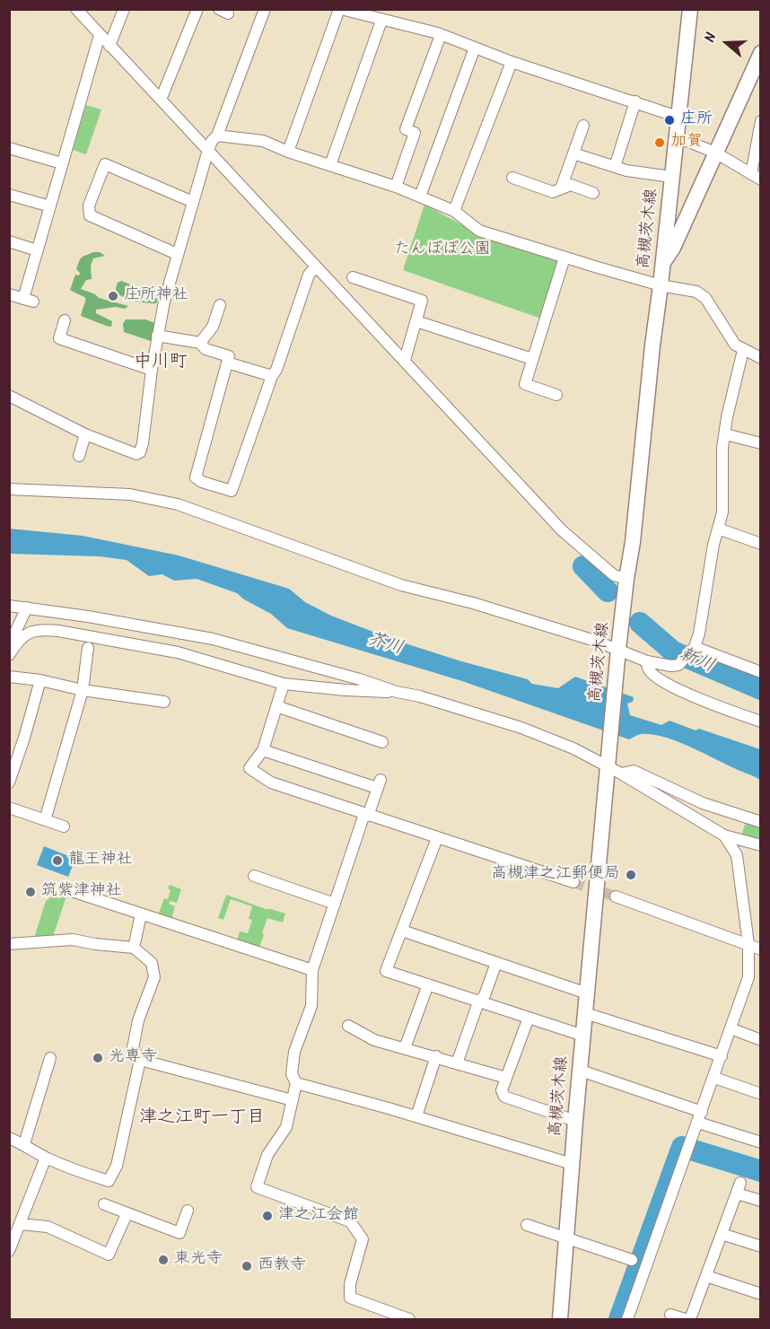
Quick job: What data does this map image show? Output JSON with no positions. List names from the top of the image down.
{
  "streets": {
    "main road": ["高槻茨木線"]
  },
  "districts": ["中川町", "津之江町一丁目"],
  "water": ["芥川", "新川"],
  "parks": ["たんぽぽ公園"],
  "places": [
    "庄所",
    "加賀",
    "庄所神社",
    "龍王神社",
    "高槻津之江郵便局",
    "筑紫津神社",
    "光専寺",
    "津之江会館",
    "東光寺",
    "西教寺"
  ],
  "north": "left"
}
